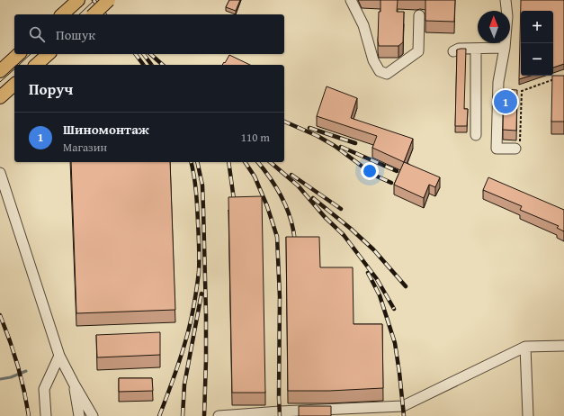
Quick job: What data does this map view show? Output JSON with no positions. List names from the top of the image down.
{
  "north": "top",
  "page": {
    "map_buttons": ["+", "−"],
    "search": "Пошук",
    "heading": "Поруч",
    "pins": "1",
    "list": [
      {
        "mark": "1",
        "name": "Шиномонтаж",
        "note": "Магазин",
        "value": "110 m"
      }
    ]
  }
}
